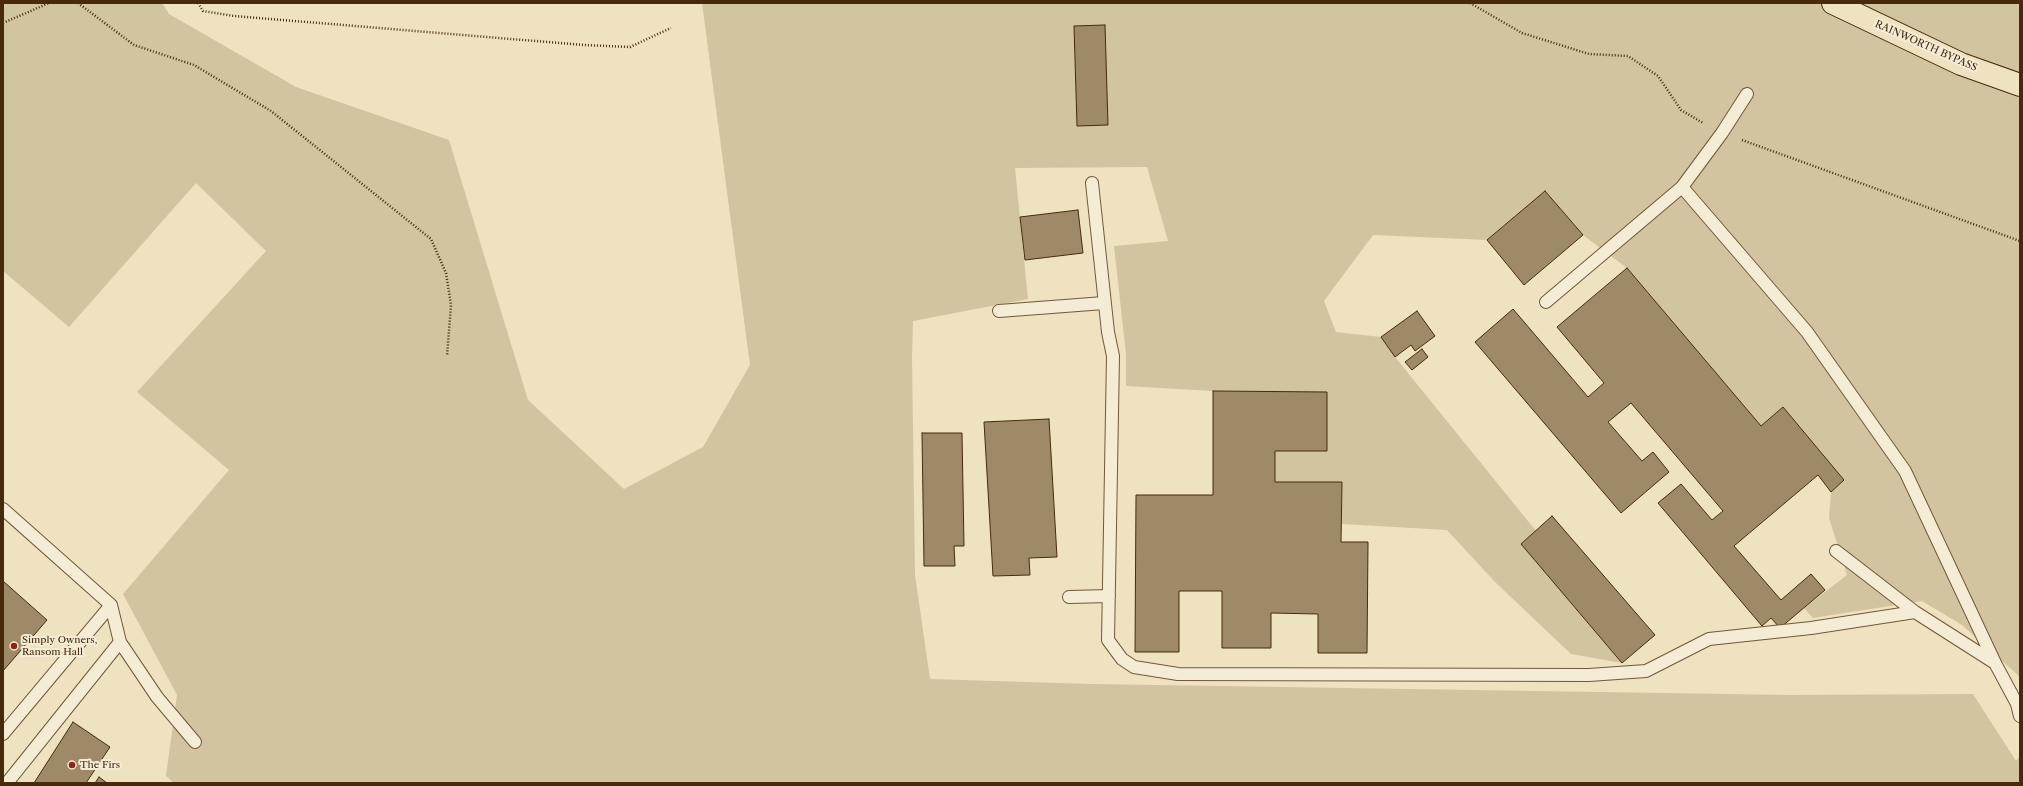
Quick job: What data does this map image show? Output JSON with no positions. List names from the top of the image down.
{
  "streets": {
    "highway": ["RAINWORTH BYPASS"]
  },
  "places": ["Simply Owners, Ransom Hall", "The Firs"]
}
